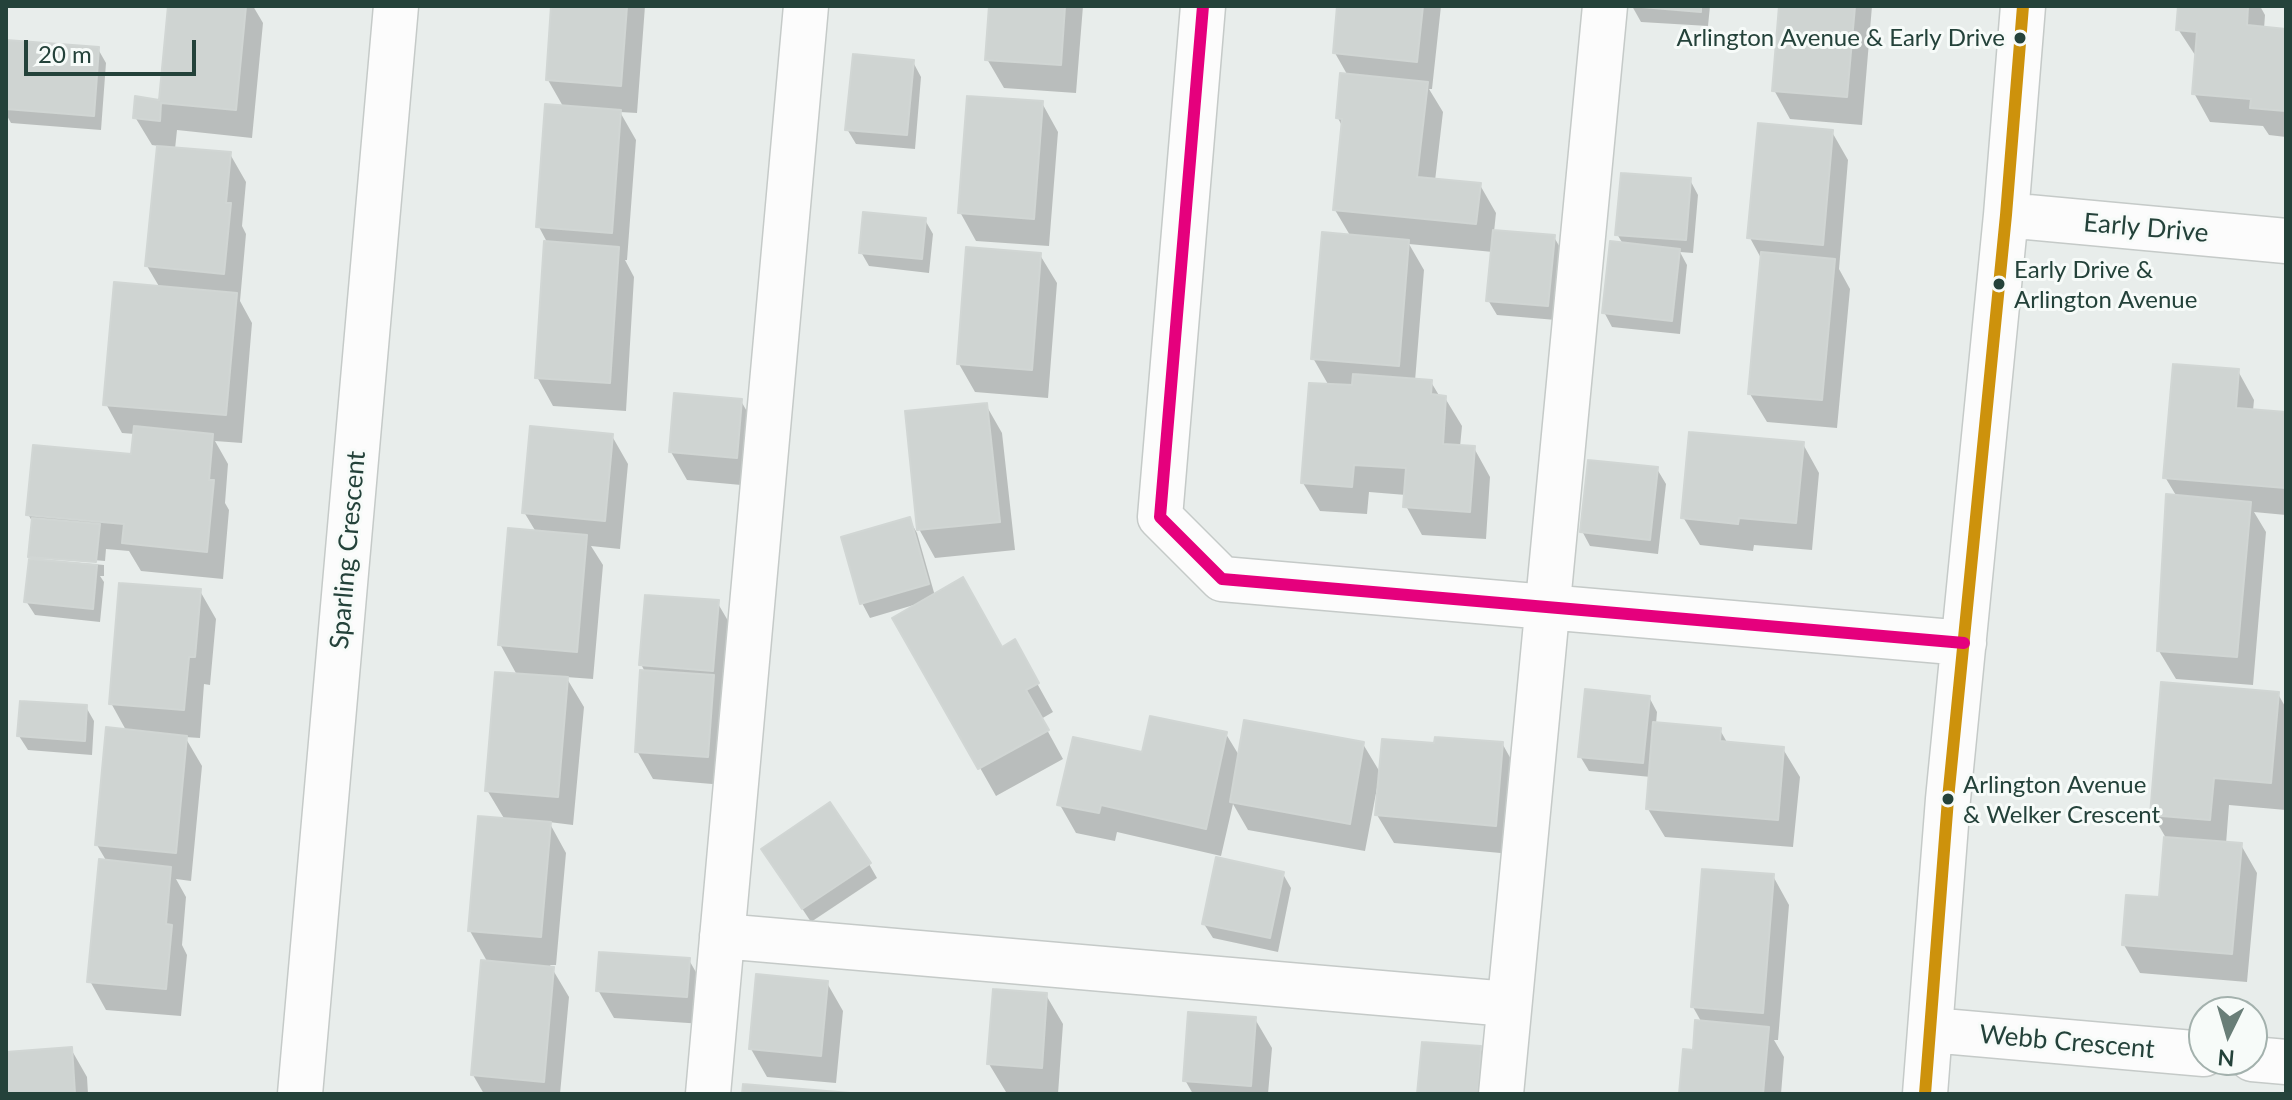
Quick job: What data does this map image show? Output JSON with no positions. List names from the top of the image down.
{
  "streets": {
    "street": ["Early Drive", "Sparling Crescent", "Webb Crescent"]
  },
  "places": ["Arlington Avenue & Early Drive", "Early Drive & Arlington Avenue", "Arlington Avenue & Welker Crescent"],
  "scale_bar": "20 m",
  "north": "bottom"
}
